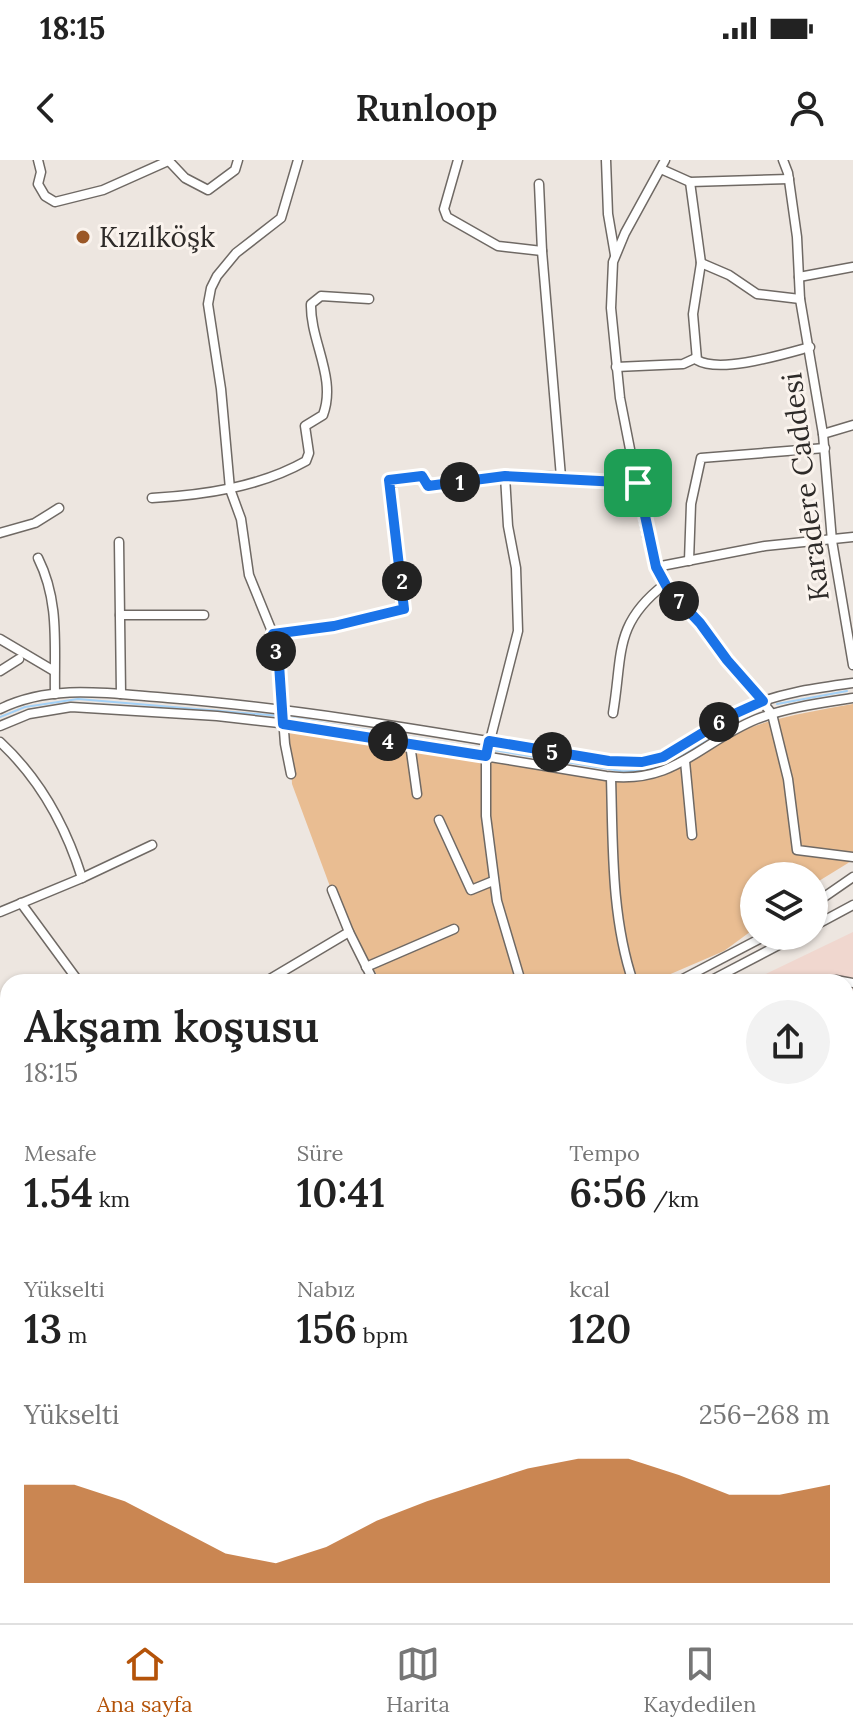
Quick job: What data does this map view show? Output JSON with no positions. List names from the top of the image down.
{
  "streets": {
    "street": ["Karadere Caddesi"]
  },
  "places": ["Kızılköşk"],
  "page": {
    "status": "18:15",
    "header": "Runloop",
    "pins": [
      "1",
      "2",
      "7",
      "3",
      "6",
      "4",
      "5"
    ],
    "heading": ["Akşam koşusu", "18:15"],
    "stats": [
      ["Mesafe", "1.54 km"],
      ["Süre", "10:41"],
      ["Tempo", "6:56 /km"],
      ["Yükselti", "13 m"],
      ["Nabız", "156 bpm"],
      ["kcal", "120"]
    ],
    "chart": ["Yükselti", "256–268 m"],
    "tabs": ["Ana sayfa", "Harita", "Kaydedilen"]
  }
}
